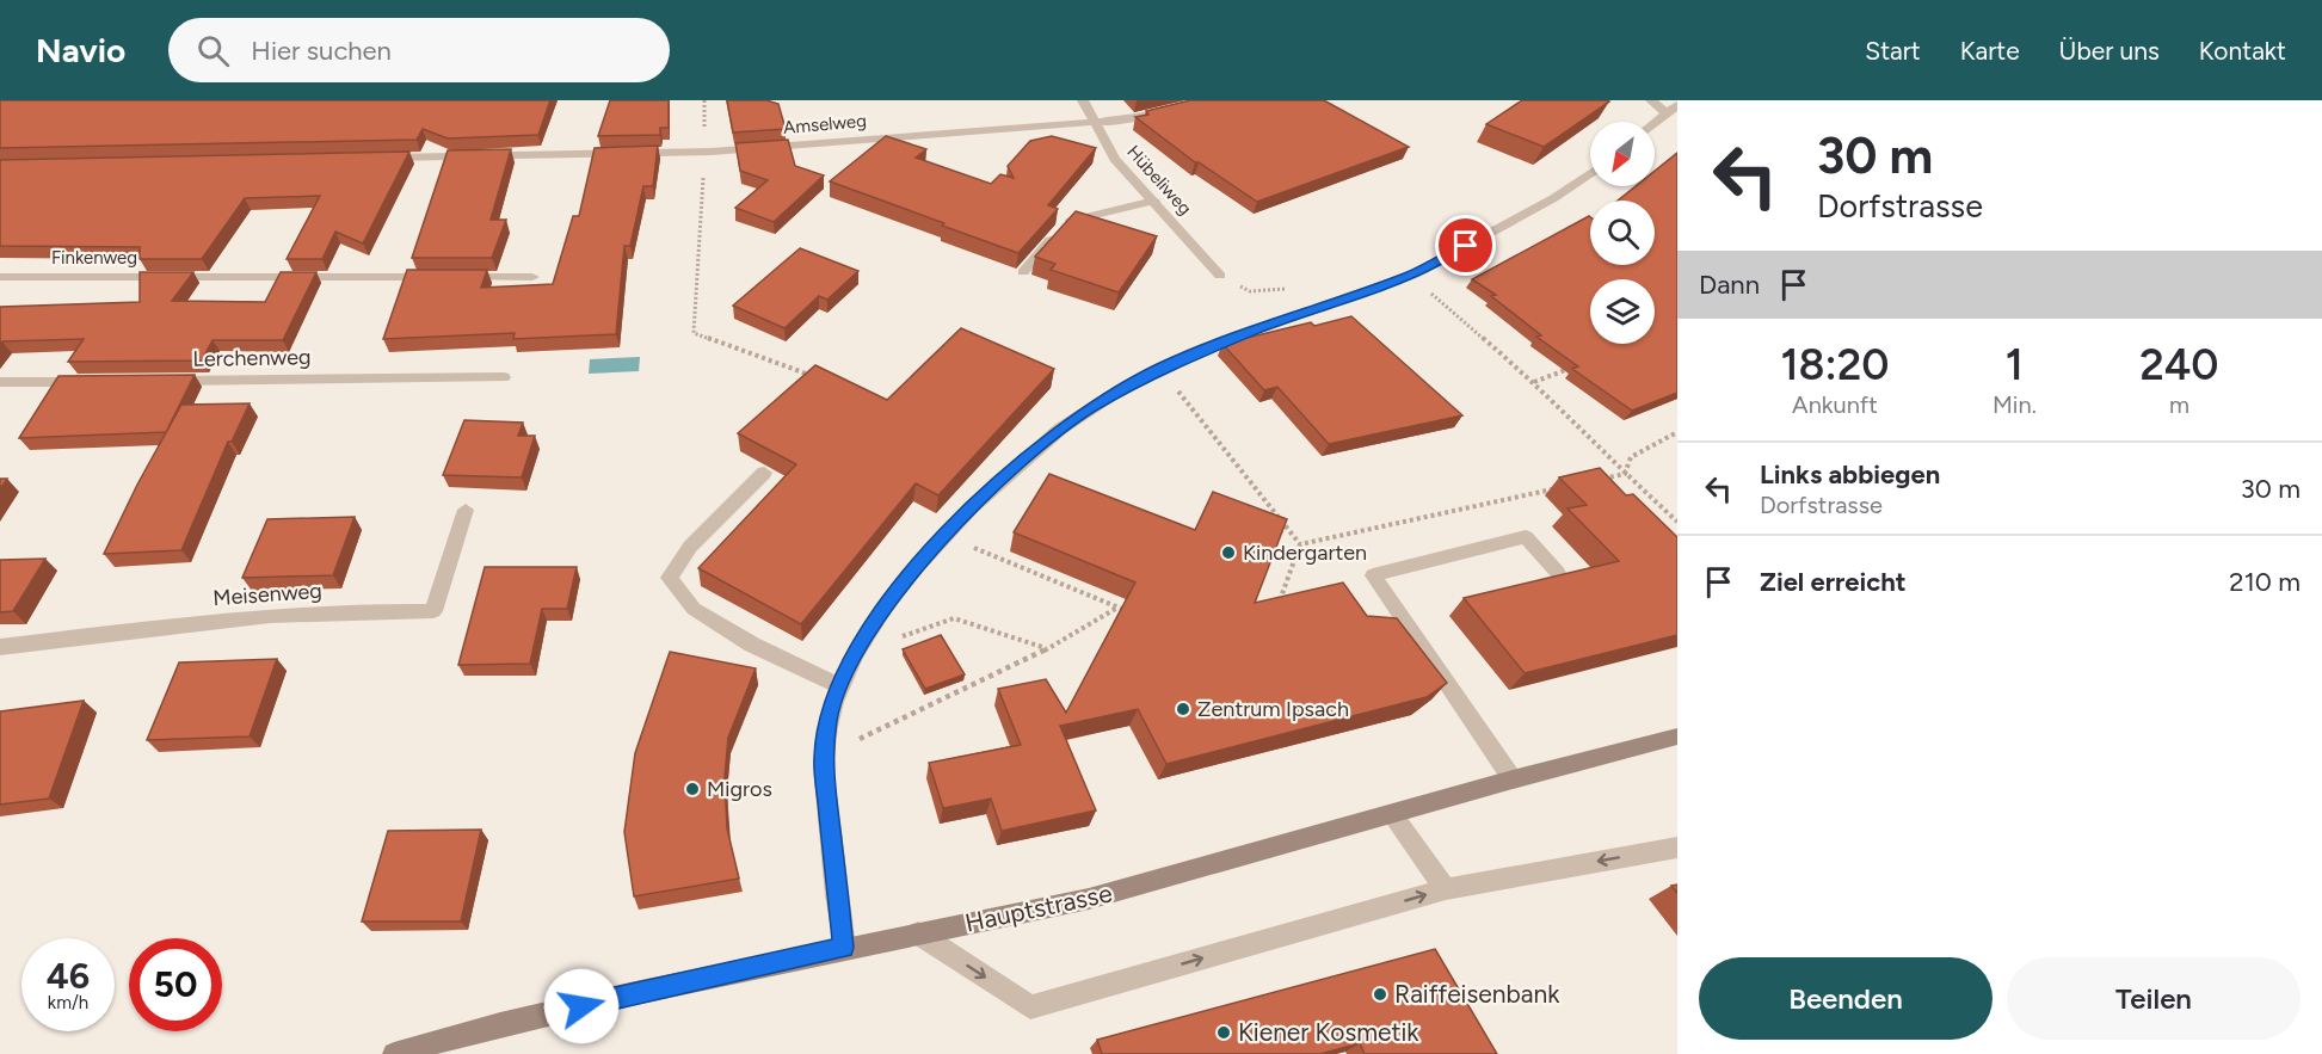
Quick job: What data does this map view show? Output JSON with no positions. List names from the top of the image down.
{
  "streets": {
    "main road": ["Hauptstrasse"],
    "street": [
      "Amselweg",
      "Hübeliweg",
      "Finkenweg",
      "Lerchenweg",
      "Meisenweg"
    ]
  },
  "crossings": [
    ["Amselweg", "Hübeliweg"]
  ],
  "places": [
    "Kindergarten",
    "Zentrum Ipsach",
    "Migros",
    "Raiffeisenbank",
    "Kiener Kosmetik"
  ],
  "north": "bottom left",
  "page": {
    "header": "Navio",
    "search": "Hier suchen",
    "nav": [
      "Start",
      "Karte",
      "Über uns",
      "Kontakt"
    ],
    "turn": ["30 m", "Dorfstrasse"],
    "then": "Dann",
    "eta": [
      "18:20",
      "Ankunft",
      "1",
      "Min.",
      "240",
      "m"
    ],
    "list": [
      {
        "name": "Links abbiegen",
        "note": "Dorfstrasse",
        "value": "30 m"
      },
      {
        "name": "Ziel erreicht",
        "value": "210 m"
      }
    ],
    "speed": "46 km/h",
    "limit": "50",
    "buttons": ["Beenden", "Teilen"]
  }
}
